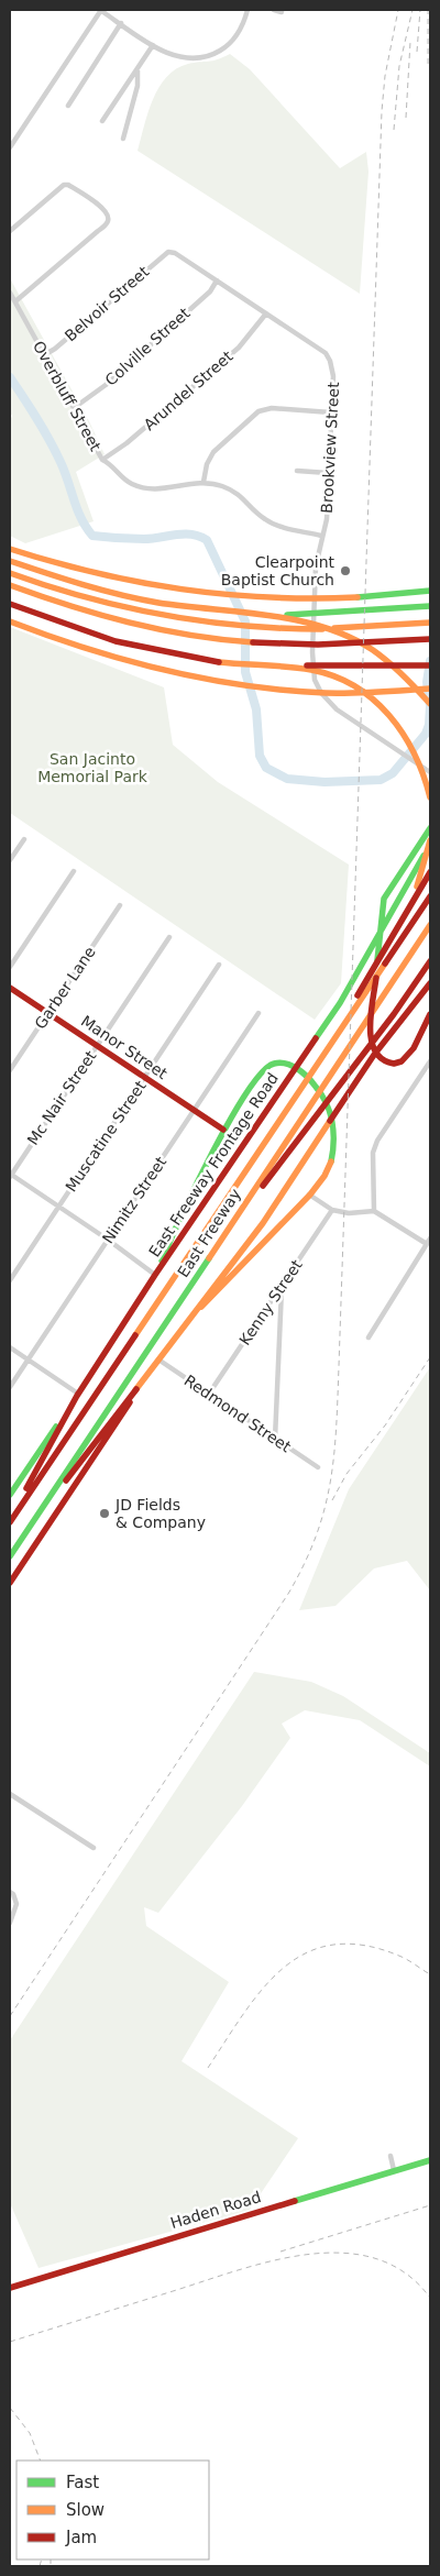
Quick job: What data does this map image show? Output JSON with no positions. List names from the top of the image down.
{
  "streets": {
    "main road": [
      "Manor Street",
      "East Freeway Frontage Road",
      "East Freeway",
      "Haden Road"
    ],
    "street": [
      "Belvoir Street",
      "Colville Street",
      "Arundel Street",
      "Overbluff Street",
      "Brookview Street",
      "Garber Lane",
      "Mc Nair Street",
      "Muscatine Street",
      "Nimitz Street",
      "Kenny Street",
      "Redmond Street"
    ]
  },
  "crossings": [
    ["Belvoir Street", "Overbluff Street"],
    ["Belvoir Street", "Brookview Street"],
    ["Colville Street", "Overbluff Street"],
    ["Colville Street", "Brookview Street"],
    ["Arundel Street", "Overbluff Street"],
    ["Arundel Street", "Brookview Street"],
    ["Overbluff Street", "Brookview Street"],
    ["Garber Lane", "Manor Street"],
    ["Manor Street", "Mc Nair Street"],
    ["Manor Street", "Muscatine Street"],
    ["Manor Street", "Nimitz Street"],
    ["Kenny Street", "Redmond Street"]
  ],
  "parks": ["San Jacinto Memorial Park"],
  "places": ["Clearpoint Baptist Church", "JD Fields & Company"],
  "legend": ["Fast", "Slow", "Jam"]
}
